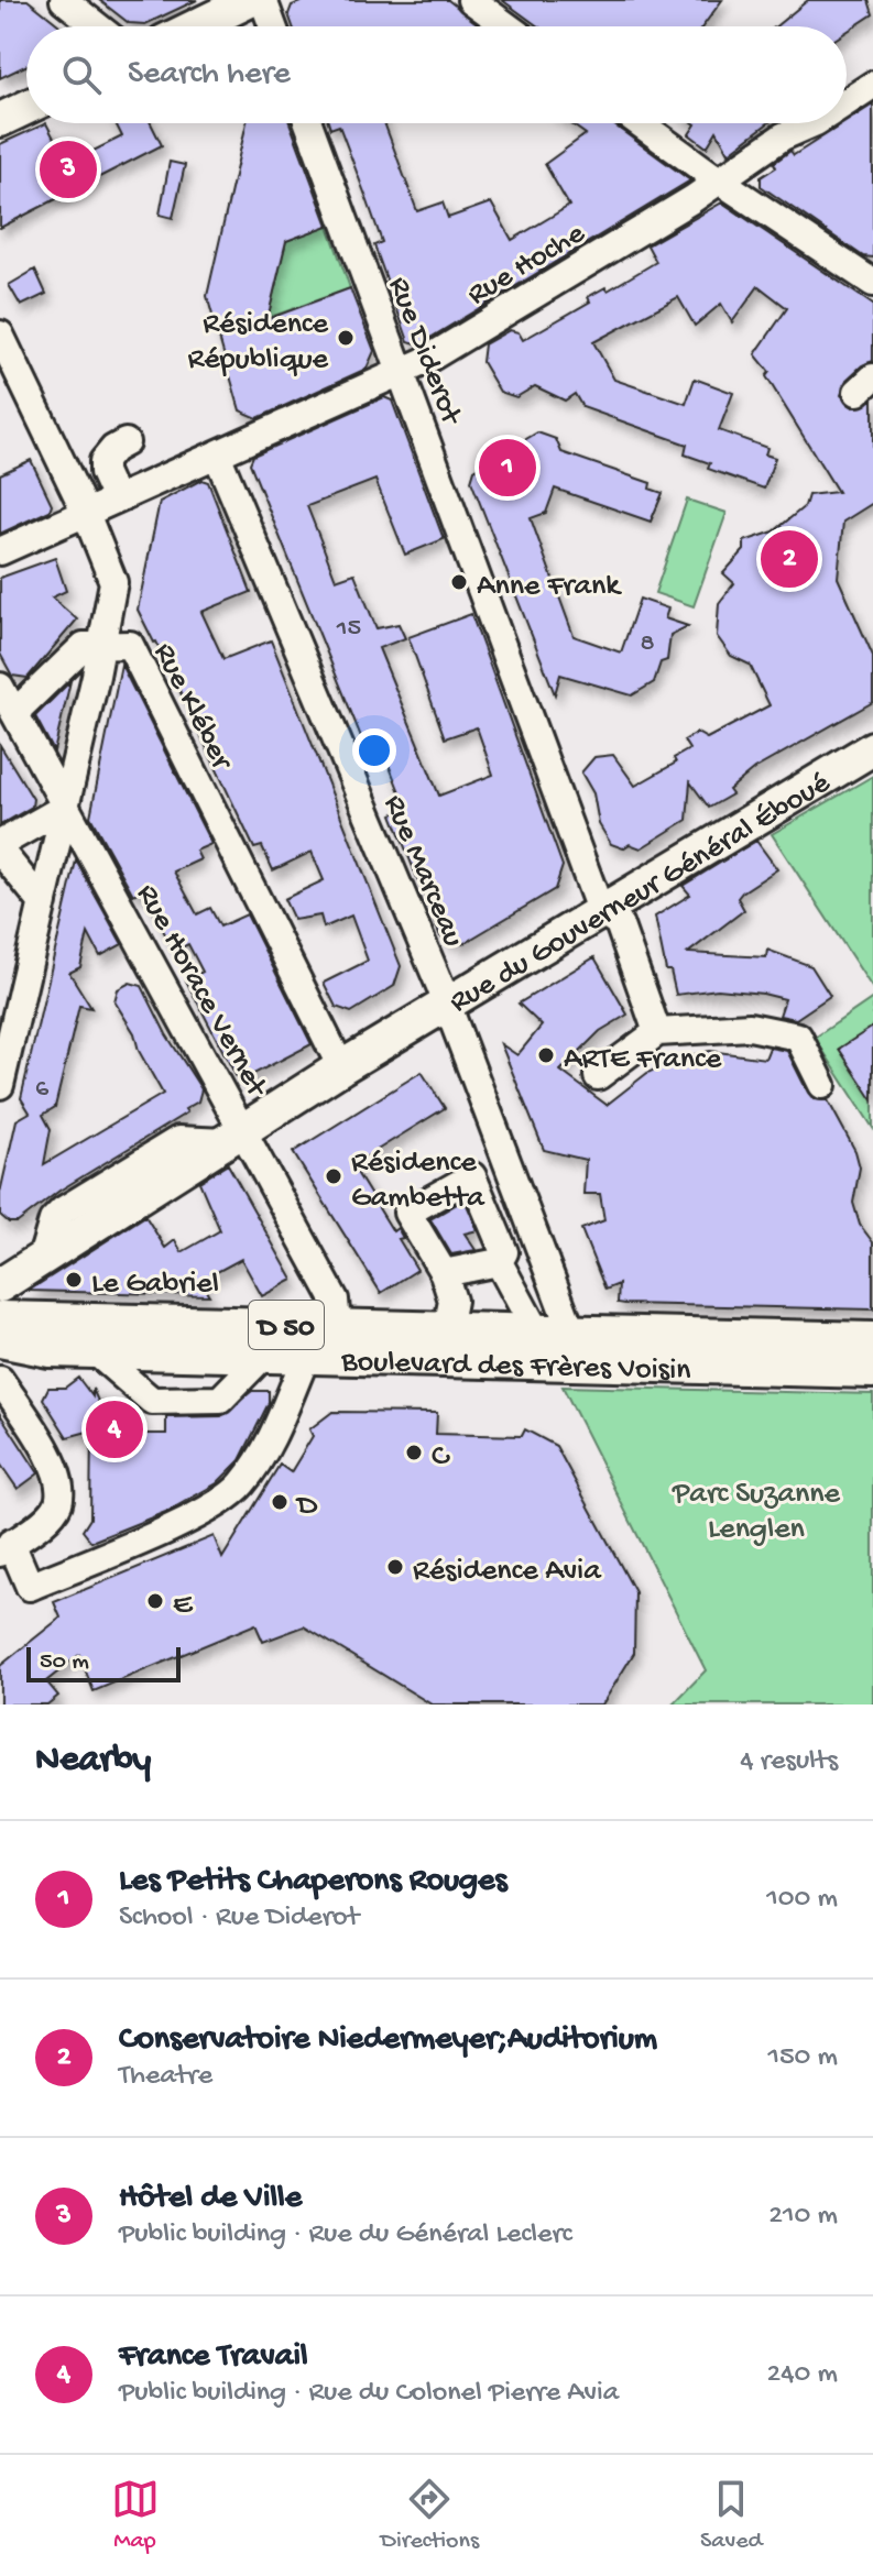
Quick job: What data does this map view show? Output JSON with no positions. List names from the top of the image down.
{
  "streets": {
    "main road": ["Rue du Gouverneur Général Éboué", "D 50", "Boulevard des Frères Voisin"],
    "street": [
      "Rue Hoche",
      "Rue Diderot",
      "Rue Kléber",
      "Rue Marceau",
      "Rue Horace Vernet"
    ]
  },
  "crossings": [
    ["Rue Hoche", "Rue Diderot"],
    ["Rue Hoche", "Rue Kléber"],
    ["Rue Hoche", "Rue Marceau"],
    ["Rue Diderot", "Rue du Gouverneur Général Éboué"],
    ["Rue Kléber", "Rue du Gouverneur Général Éboué"],
    ["Rue Marceau", "Rue du Gouverneur Général Éboué"],
    ["Rue Marceau", "Boulevard des Frères Voisin"],
    ["Rue du Gouverneur Général Éboué", "Rue Horace Vernet"],
    ["Rue Horace Vernet", "Boulevard des Frères Voisin"]
  ],
  "parks": ["Parc Suzanne Lenglen"],
  "places": [
    "Résidence République",
    "Anne Frank",
    "ARTE France",
    "Résidence Gambetta",
    "Le Gabriel",
    "C",
    "D",
    "Résidence Avia",
    "E"
  ],
  "house_numbers": ["15", "8", "6"],
  "scale_bar": "50 m",
  "page": {
    "search": "Search here",
    "pins": [
      "3",
      "1",
      "2",
      "4"
    ],
    "scale": "50 m",
    "heading": ["Nearby", "4 results"],
    "list": [
      {
        "mark": "1",
        "name": "Les Petits Chaperons Rouges",
        "note": "School · Rue Diderot",
        "value": "100 m"
      },
      {
        "mark": "2",
        "name": "Conservatoire Niedermeyer;Auditorium",
        "note": "Theatre",
        "value": "150 m"
      },
      {
        "mark": "3",
        "name": "Hôtel de Ville",
        "note": "Public building · Rue du Général Leclerc",
        "value": "210 m"
      },
      {
        "mark": "4",
        "name": "France Travail",
        "note": "Public building · Rue du Colonel Pierre Avia",
        "value": "240 m"
      }
    ],
    "nav": ["Map", "Directions", "Saved"]
  }
}
